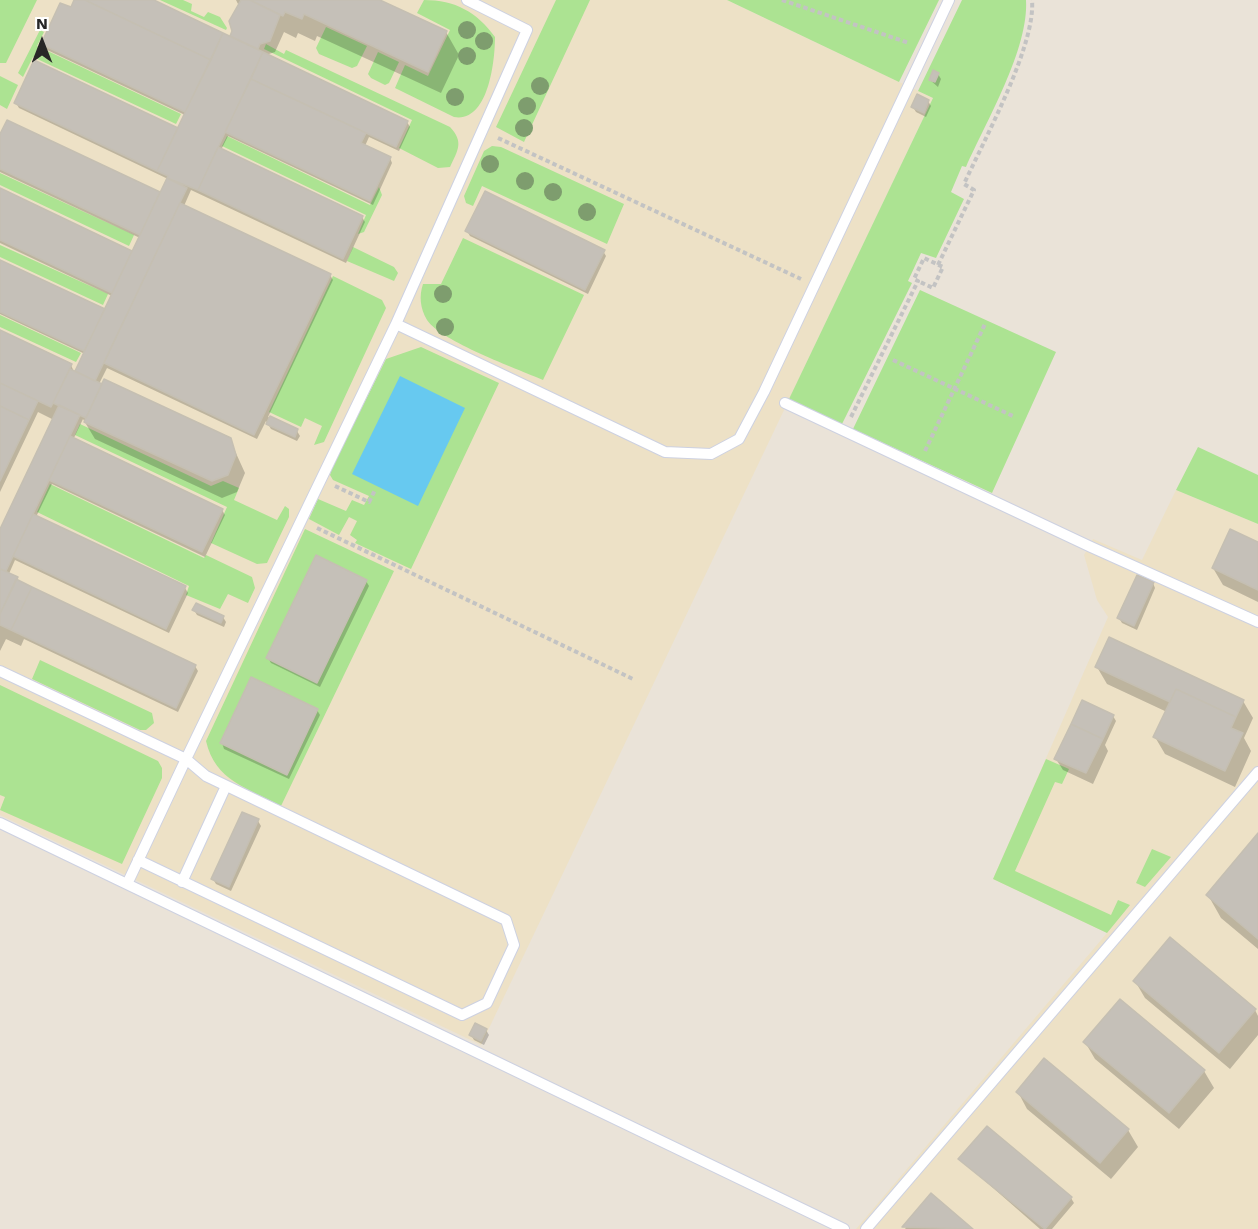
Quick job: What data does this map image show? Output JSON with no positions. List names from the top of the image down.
{
  "north": "top"
}
